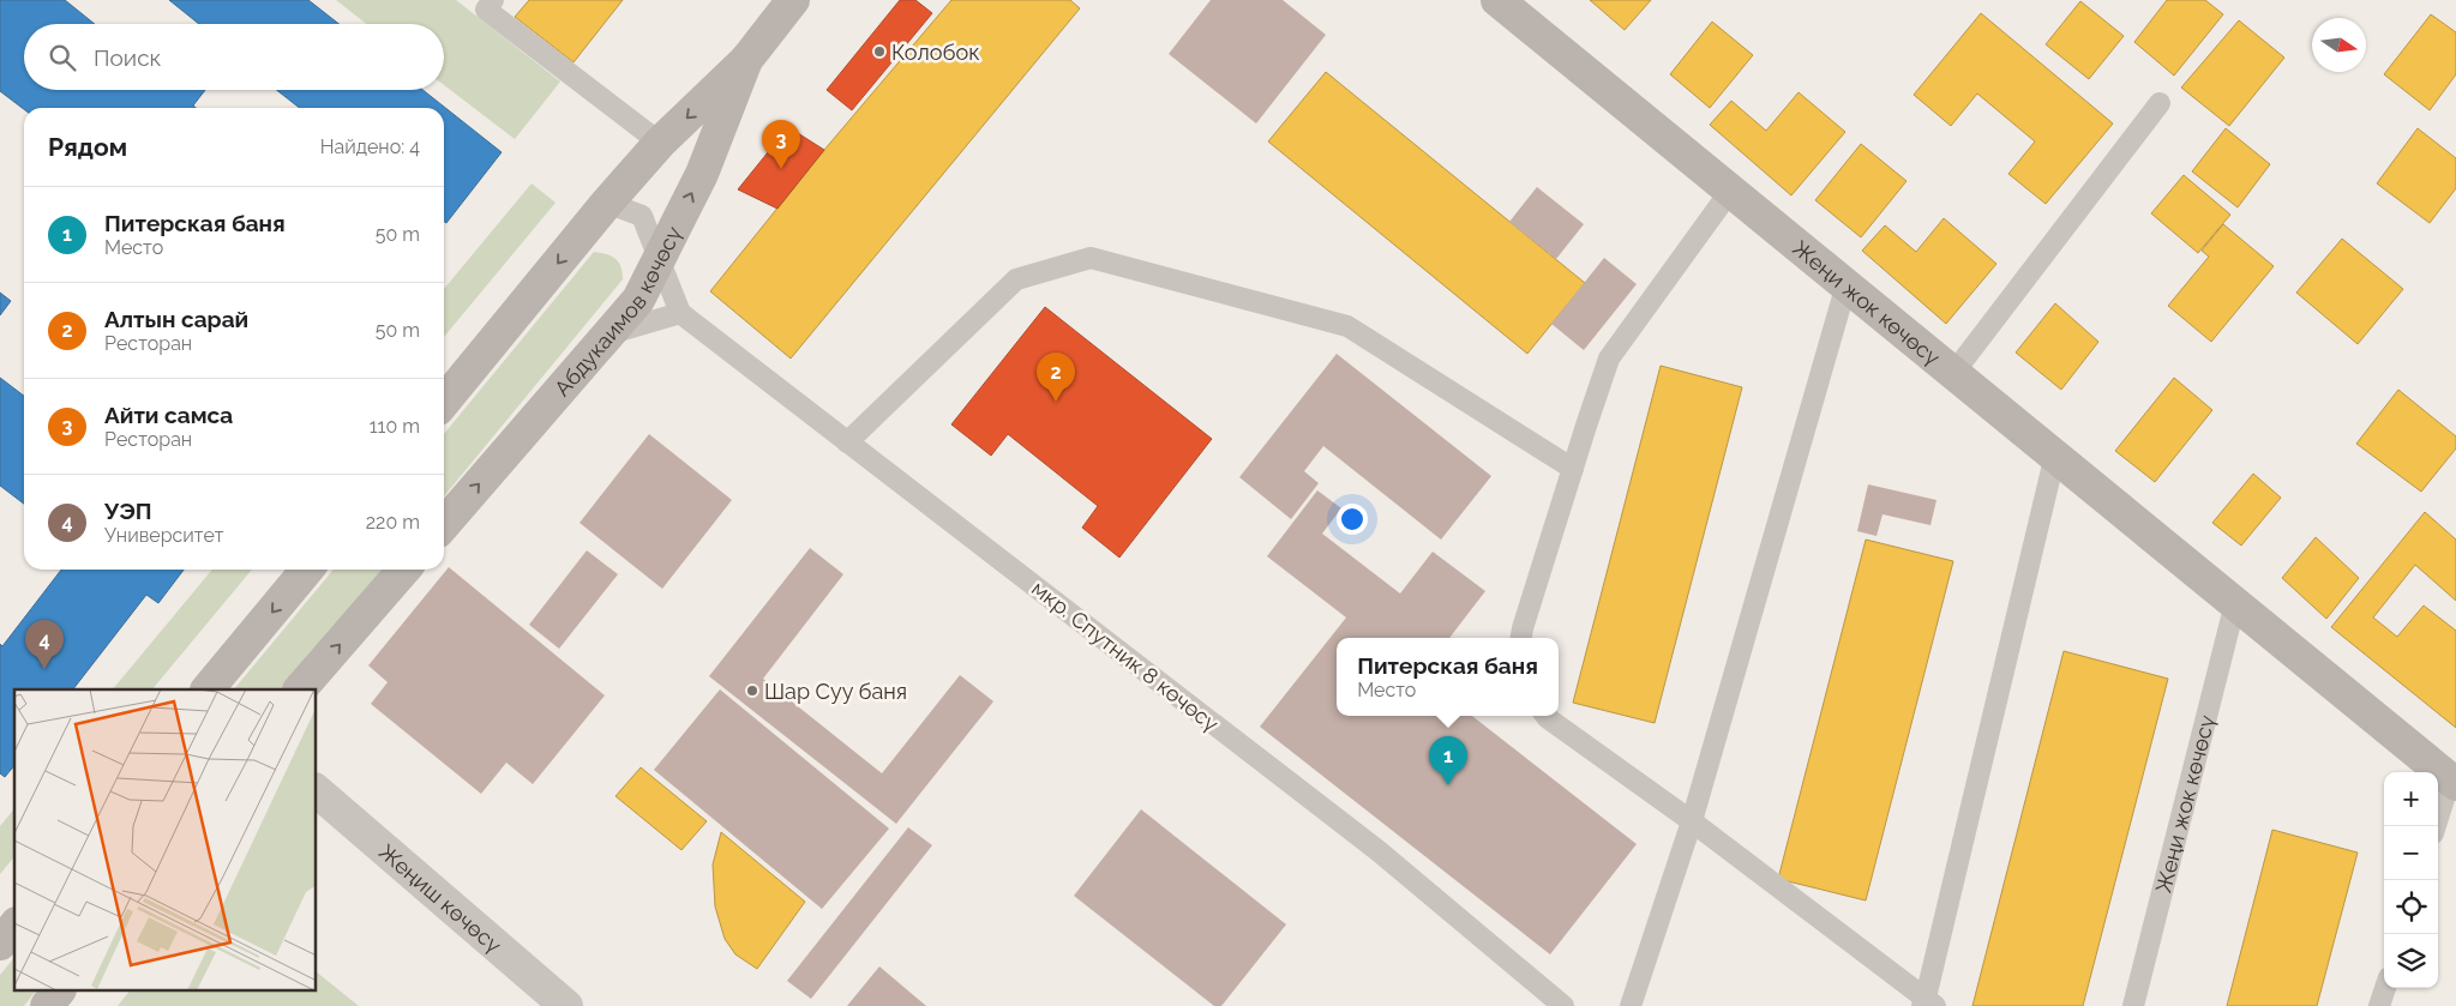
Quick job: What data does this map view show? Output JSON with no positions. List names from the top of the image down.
{
  "streets": {
    "main road": ["Жеңи жок көчөсү", "Абдукаимов көчөсү"],
    "street": ["Жеңиш көчөсү"],
    "lane": ["мкр. Спутник 8 көчөсү"]
  },
  "places": ["Колобок", "Шар Суу баня"],
  "north": "right",
  "page": {
    "search": "Поиск",
    "heading": ["Рядом", "Найдено: 4"],
    "pins": [
      "3",
      "2",
      "4",
      "1"
    ],
    "list": [
      {
        "mark": "1",
        "name": "Питерская баня",
        "note": "Место",
        "value": "50 m"
      },
      {
        "mark": "2",
        "name": "Алтын сарай",
        "note": "Ресторан",
        "value": "50 m"
      },
      {
        "mark": "3",
        "name": "Айти самса",
        "note": "Ресторан",
        "value": "110 m"
      },
      {
        "mark": "4",
        "name": "УЭП",
        "note": "Университет",
        "value": "220 m"
      }
    ],
    "popup": ["Питерская баня", "Место"],
    "map_buttons": ["+", "−"]
  }
}
